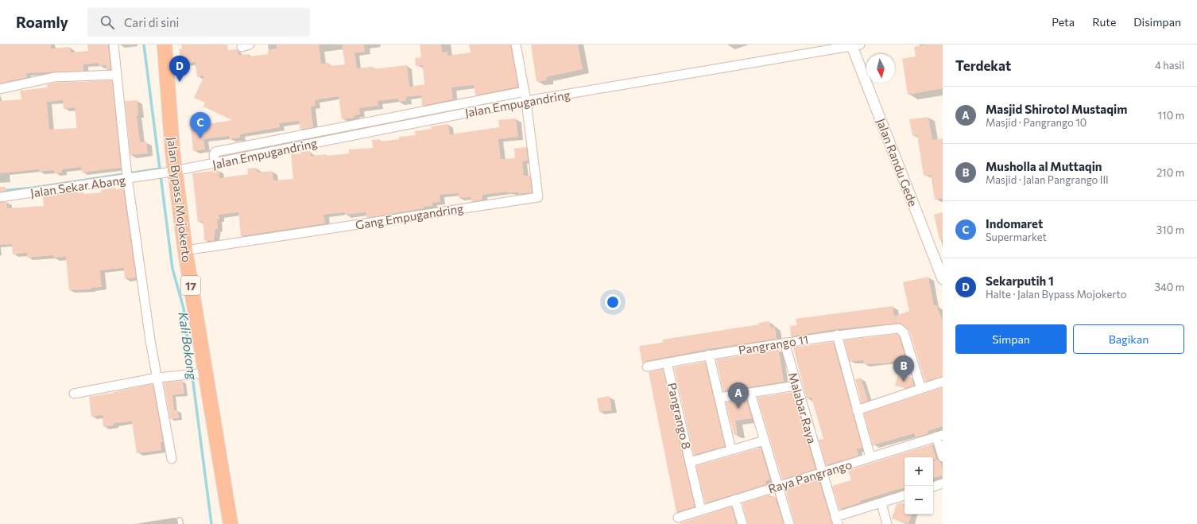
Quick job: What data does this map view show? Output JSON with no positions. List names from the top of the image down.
{
  "streets": {
    "highway": ["Jalan Bypass Mojokerto", "17"],
    "street": [
      "Jalan Empugandring",
      "Jalan Randu Gede",
      "Jalan Sekar Abang",
      "Gang Empugandring",
      "Pangrango 11",
      "Malabar Raya",
      "Pangrango 8",
      "Raya Pangrango"
    ]
  },
  "crossings": [
    ["Jalan Empugandring", "Jalan Randu Gede"],
    ["Jalan Empugandring", "Jalan Sekar Abang"],
    ["Jalan Empugandring", "Jalan Bypass Mojokerto"],
    ["Jalan Empugandring", "Gang Empugandring"],
    ["Jalan Bypass Mojokerto", "Gang Empugandring"],
    ["Pangrango 11", "Malabar Raya"],
    ["Malabar Raya", "Raya Pangrango"],
    ["Pangrango 8", "Raya Pangrango"]
  ],
  "water": ["Kali Bokong"],
  "north": "bottom",
  "page": {
    "header": "Roamly",
    "search": "Cari di sini",
    "nav": ["Peta", "Rute", "Disimpan"],
    "heading": ["Terdekat", "4 hasil"],
    "pins": [
      "D",
      "C",
      "B",
      "A"
    ],
    "list": [
      {
        "mark": "A",
        "name": "Masjid Shirotol Mustaqim",
        "note": "Masjid · Pangrango 10",
        "value": "110 m"
      },
      {
        "mark": "B",
        "name": "Musholla al Muttaqin",
        "note": "Masjid · Jalan Pangrango III",
        "value": "210 m"
      },
      {
        "mark": "C",
        "name": "Indomaret",
        "note": "Supermarket",
        "value": "310 m"
      },
      {
        "mark": "D",
        "name": "Sekarputih 1",
        "note": "Halte · Jalan Bypass Mojokerto",
        "value": "340 m"
      }
    ],
    "buttons": ["Simpan", "Bagikan"],
    "map_buttons": ["+", "−"]
  }
}
